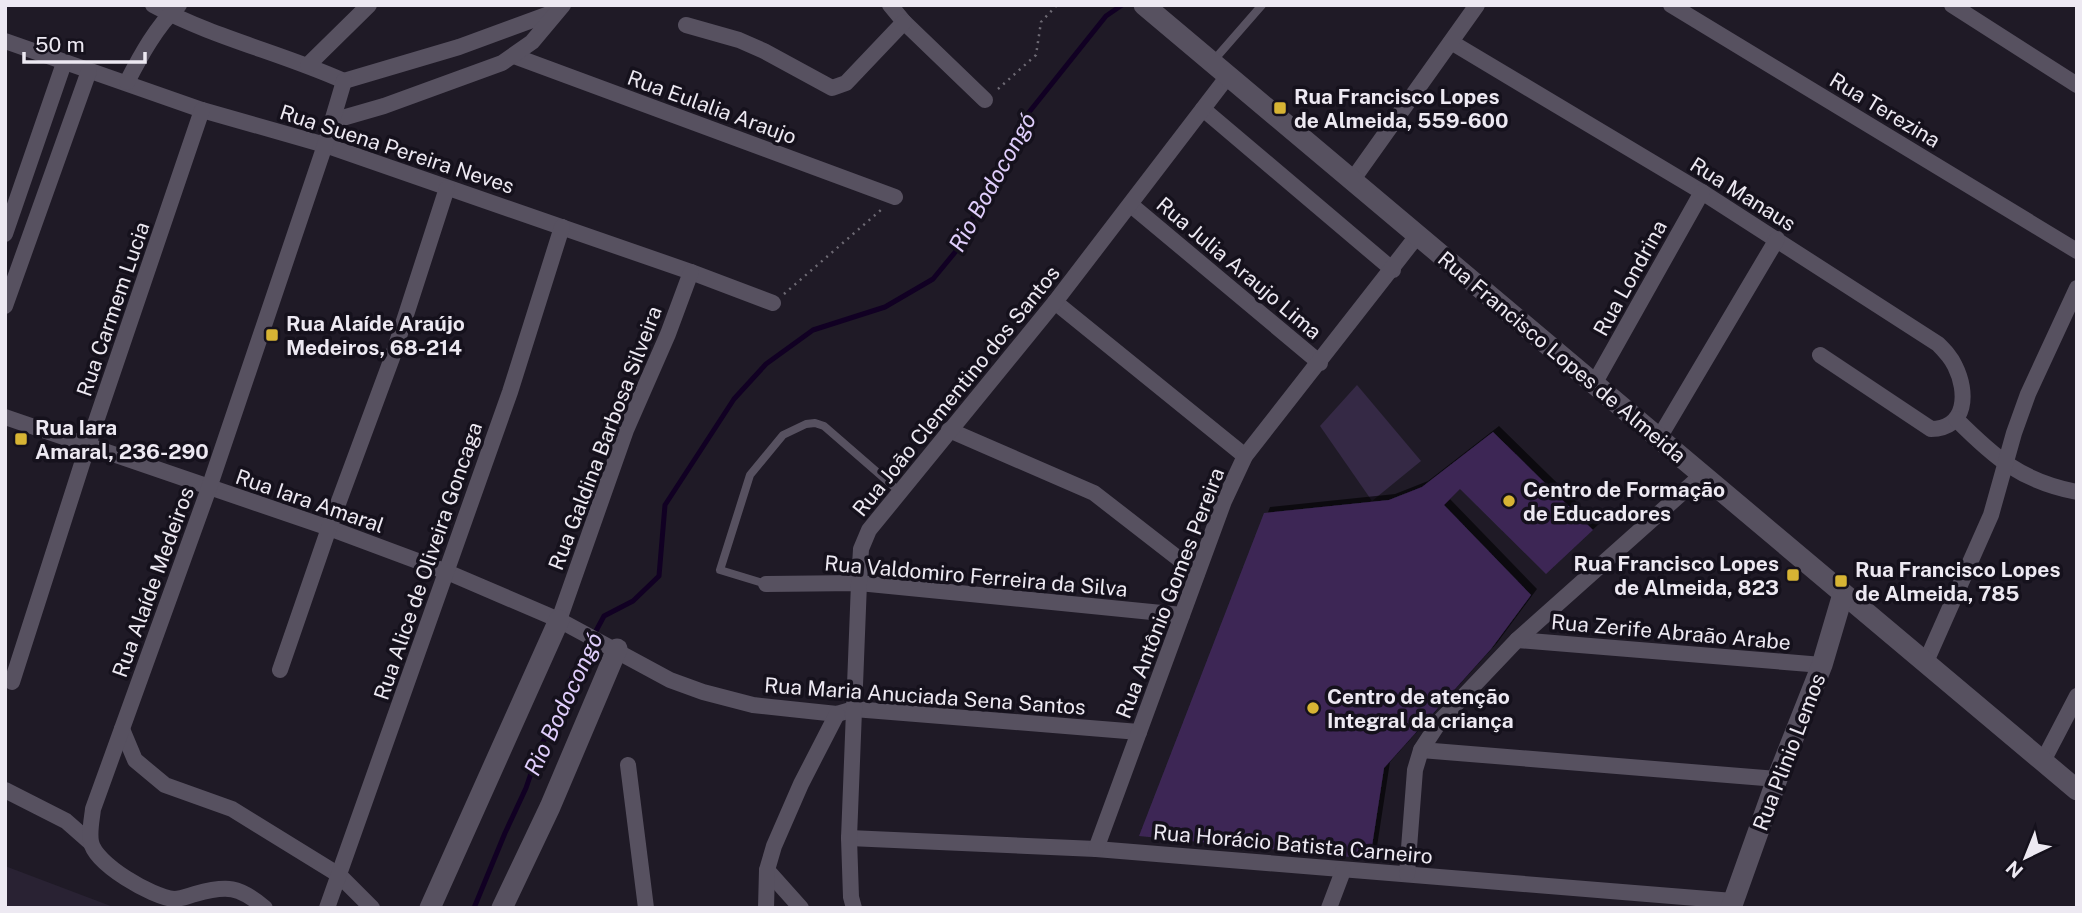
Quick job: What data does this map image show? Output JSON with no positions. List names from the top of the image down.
{
  "streets": {
    "main road": ["Rua Francisco Lopes de Almeida", "Rua Plinio Lemos"],
    "street": [
      "Rua Eulalia Araujo",
      "Rua Terezina",
      "Rua Suena Pereira Neves",
      "Rua Manaus",
      "Rua Julia Araujo Lima",
      "Rua Londrina",
      "Rua Carmem Lucia",
      "Rua João Clementino dos Santos",
      "Rua Galdina Barbosa Silveira",
      "Rua Iara Amaral",
      "Rua Alice de Oliveira Goncaga",
      "Rua Valdomiro Ferreira da Silva",
      "Rua Alaíde Medeiros",
      "Rua Antônio Gomes Pereira",
      "Rua Zerife Abraão Arabe",
      "Rua Maria Anuciada Sena Santos",
      "Rua Horácio Batista Carneiro"
    ]
  },
  "crossings": [
    ["Rua Suena Pereira Neves", "Rua Carmem Lucia"],
    ["Rua Suena Pereira Neves", "Rua Galdina Barbosa Silveira"],
    ["Rua Suena Pereira Neves", "Rua Alice de Oliveira Goncaga"],
    ["Rua Suena Pereira Neves", "Rua Alaíde Medeiros"],
    ["Rua Manaus", "Rua Londrina"],
    ["Rua Julia Araujo Lima", "Rua João Clementino dos Santos"],
    ["Rua Julia Araujo Lima", "Rua Antônio Gomes Pereira"],
    ["Rua Londrina", "Rua Francisco Lopes de Almeida"],
    ["Rua Carmem Lucia", "Rua Iara Amaral"],
    ["Rua Francisco Lopes de Almeida", "Rua João Clementino dos Santos"],
    ["Rua Francisco Lopes de Almeida", "Rua Antônio Gomes Pereira"],
    ["Rua Francisco Lopes de Almeida", "Rua Plinio Lemos"],
    ["Rua João Clementino dos Santos", "Rua Valdomiro Ferreira da Silva"],
    ["Rua João Clementino dos Santos", "Rua Maria Anuciada Sena Santos"],
    ["Rua João Clementino dos Santos", "Rua Horácio Batista Carneiro"],
    ["Rua Galdina Barbosa Silveira", "Rua Iara Amaral"],
    ["Rua Galdina Barbosa Silveira", "Rua Maria Anuciada Sena Santos"],
    ["Rua Iara Amaral", "Rua Alice de Oliveira Goncaga"],
    ["Rua Iara Amaral", "Rua Alaíde Medeiros"],
    ["Rua Iara Amaral", "Rua Maria Anuciada Sena Santos"],
    ["Rua Valdomiro Ferreira da Silva", "Rua Antônio Gomes Pereira"],
    ["Rua Antônio Gomes Pereira", "Rua Maria Anuciada Sena Santos"],
    ["Rua Antônio Gomes Pereira", "Rua Horácio Batista Carneiro"],
    ["Rua Zerife Abraão Arabe", "Rua Plinio Lemos"],
    ["Rua Plinio Lemos", "Rua Horácio Batista Carneiro"]
  ],
  "water": ["Rio Bodocongó"],
  "places": {
    "transit": [
      "Rua Francisco Lopes de Almeida, 559-600",
      "Rua Alaíde Araújo Medeiros, 68-214",
      "Rua Iara Amaral, 236-290",
      "Rua Francisco Lopes de Almeida, 823",
      "Rua Francisco Lopes de Almeida, 785"
    ],
    "other": ["Centro de Formação de Educadores", "Centro de atenção Integral da criança"]
  },
  "scale_bar": "50 m",
  "north": "bottom left"
}
